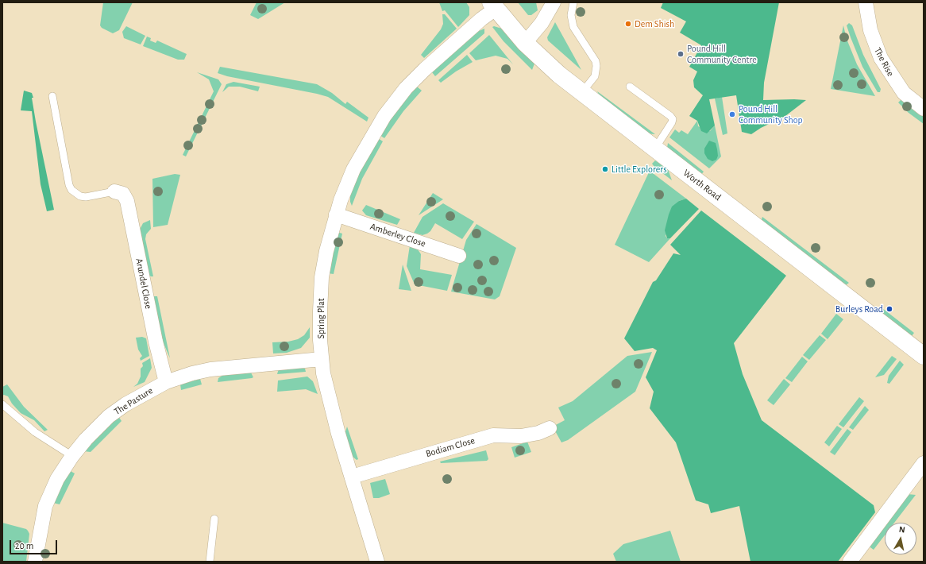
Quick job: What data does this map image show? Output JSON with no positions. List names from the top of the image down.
{
  "streets": {
    "street": [
      "The Rise",
      "Worth Road",
      "Amberley Close",
      "Arundel Close",
      "Spring Plat",
      "The Pasture",
      "Bodiam Close"
    ]
  },
  "crossings": [
    ["Worth Road", "Spring Plat"],
    ["Amberley Close", "Spring Plat"],
    ["Arundel Close", "The Pasture"],
    ["Spring Plat", "The Pasture"],
    ["Spring Plat", "Bodiam Close"]
  ],
  "places": [
    "Dem Shish",
    "Pound Hill Community Centre",
    "Pound Hill Community Shop",
    "Little Explorers",
    "Burleys Road"
  ],
  "scale_bar": "20 m",
  "north": "top"
}
